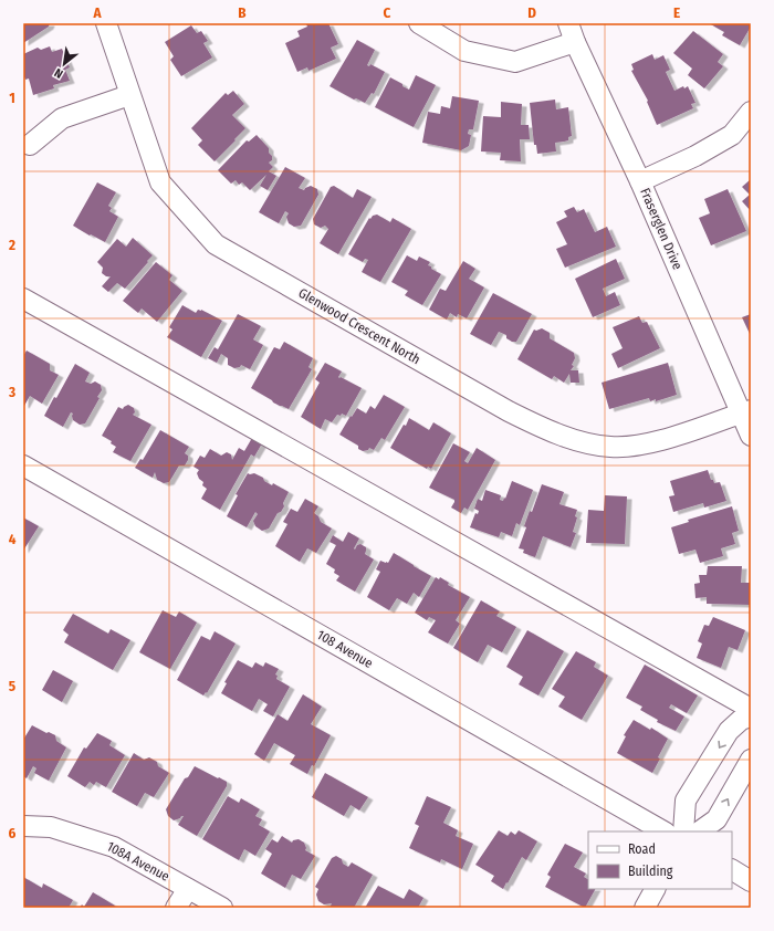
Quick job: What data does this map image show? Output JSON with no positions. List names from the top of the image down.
{
  "streets": {
    "street": [
      "Fraserglen Drive",
      "Glenwood Crescent North",
      "108 Avenue",
      "108A Avenue"
    ]
  },
  "crossings": [
    ["Fraserglen Drive", "Glenwood Crescent North"]
  ],
  "legend": ["Road", "Building"],
  "north": "bottom left",
  "grid": {
    "columns": [
      "A",
      "B",
      "C",
      "D",
      "E"
    ],
    "rows": [
      "1",
      "2",
      "3",
      "4",
      "5",
      "6"
    ]
  }
}
